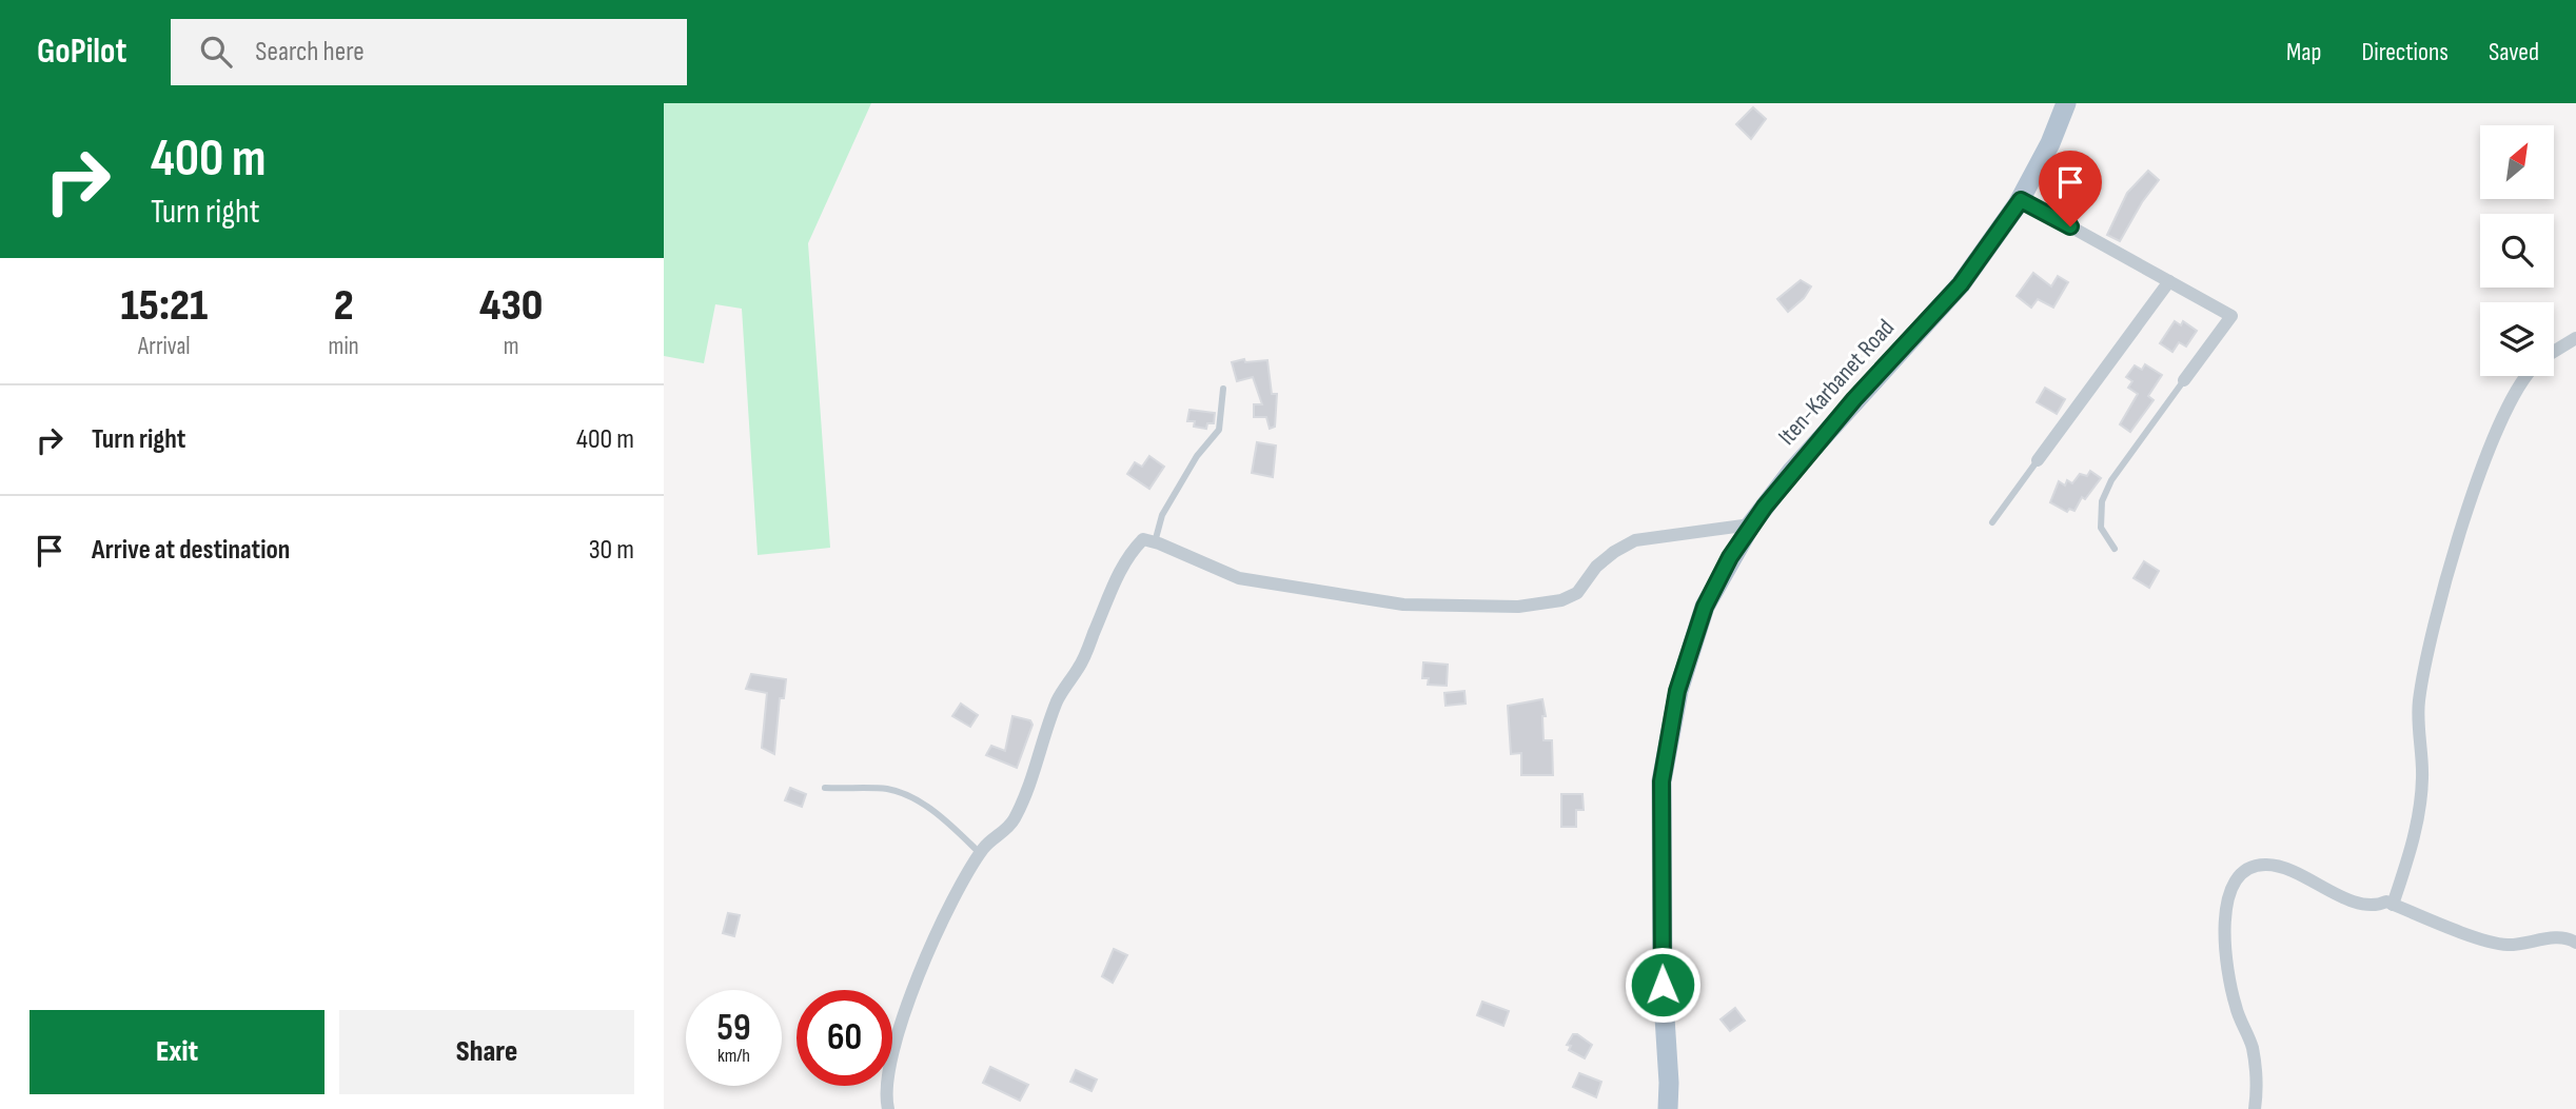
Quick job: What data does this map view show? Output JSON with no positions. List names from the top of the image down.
{
  "streets": {
    "main road": ["Iten-Karbanet Road"]
  },
  "north": "top right",
  "page": {
    "header": "GoPilot",
    "search": "Search here",
    "nav": ["Map", "Directions", "Saved"],
    "turn": ["400 m", "Turn right"],
    "eta": [
      "15:21",
      "Arrival",
      "2",
      "min",
      "430",
      "m"
    ],
    "list": [
      {
        "name": "Turn right",
        "value": "400 m"
      },
      {
        "name": "Arrive at destination",
        "value": "30 m"
      }
    ],
    "speed": "59 km/h",
    "limit": "60",
    "buttons": ["Exit", "Share"]
  }
}
